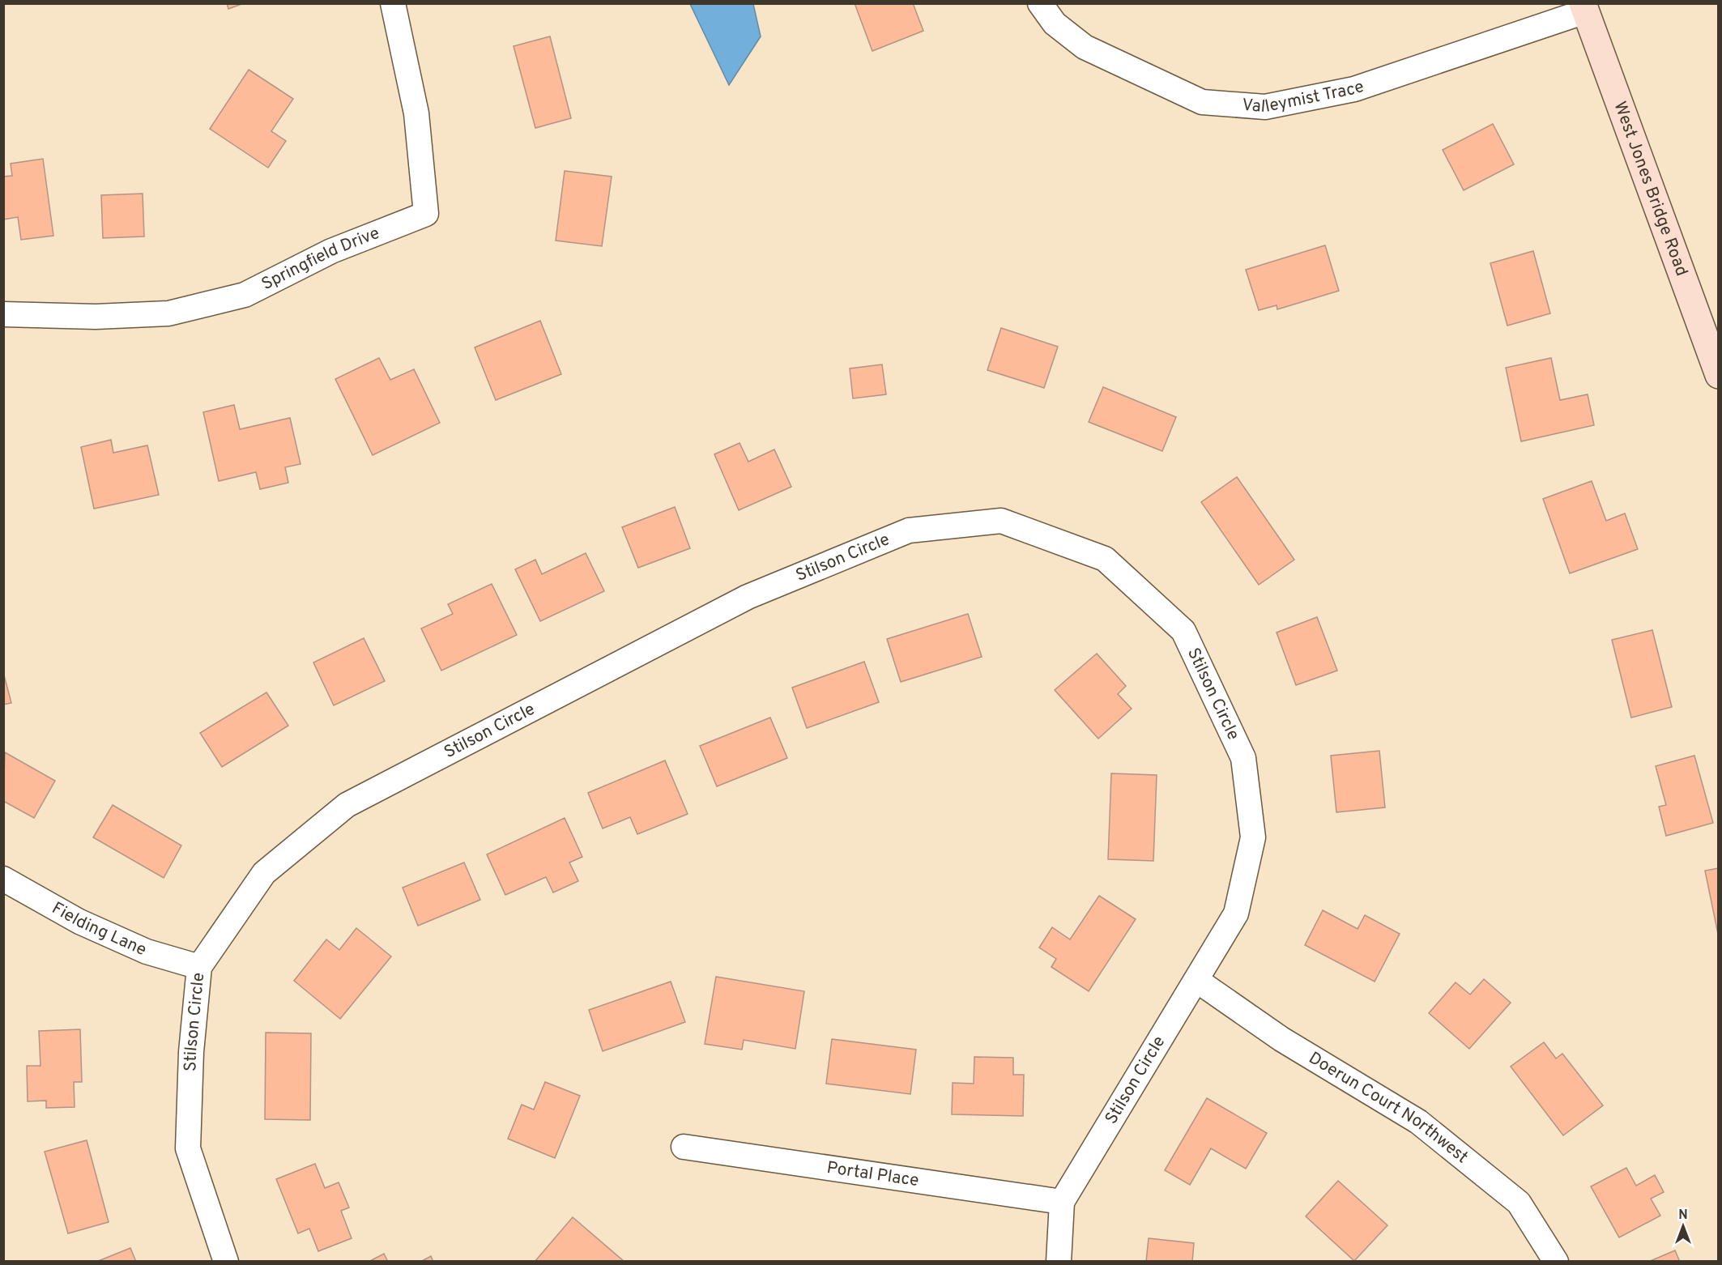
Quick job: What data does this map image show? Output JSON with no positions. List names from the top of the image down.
{
  "streets": {
    "street": [
      "Valleymist Trace",
      "West Jones Bridge Road",
      "Springfield Drive",
      "Stilson Circle",
      "Fielding Lane",
      "Doerun Court Northwest",
      "Portal Place"
    ]
  },
  "crossings": [
    ["Valleymist Trace", "West Jones Bridge Road"],
    ["Stilson Circle", "Fielding Lane"],
    ["Stilson Circle", "Doerun Court Northwest"],
    ["Stilson Circle", "Portal Place"]
  ],
  "north": "top"
}
